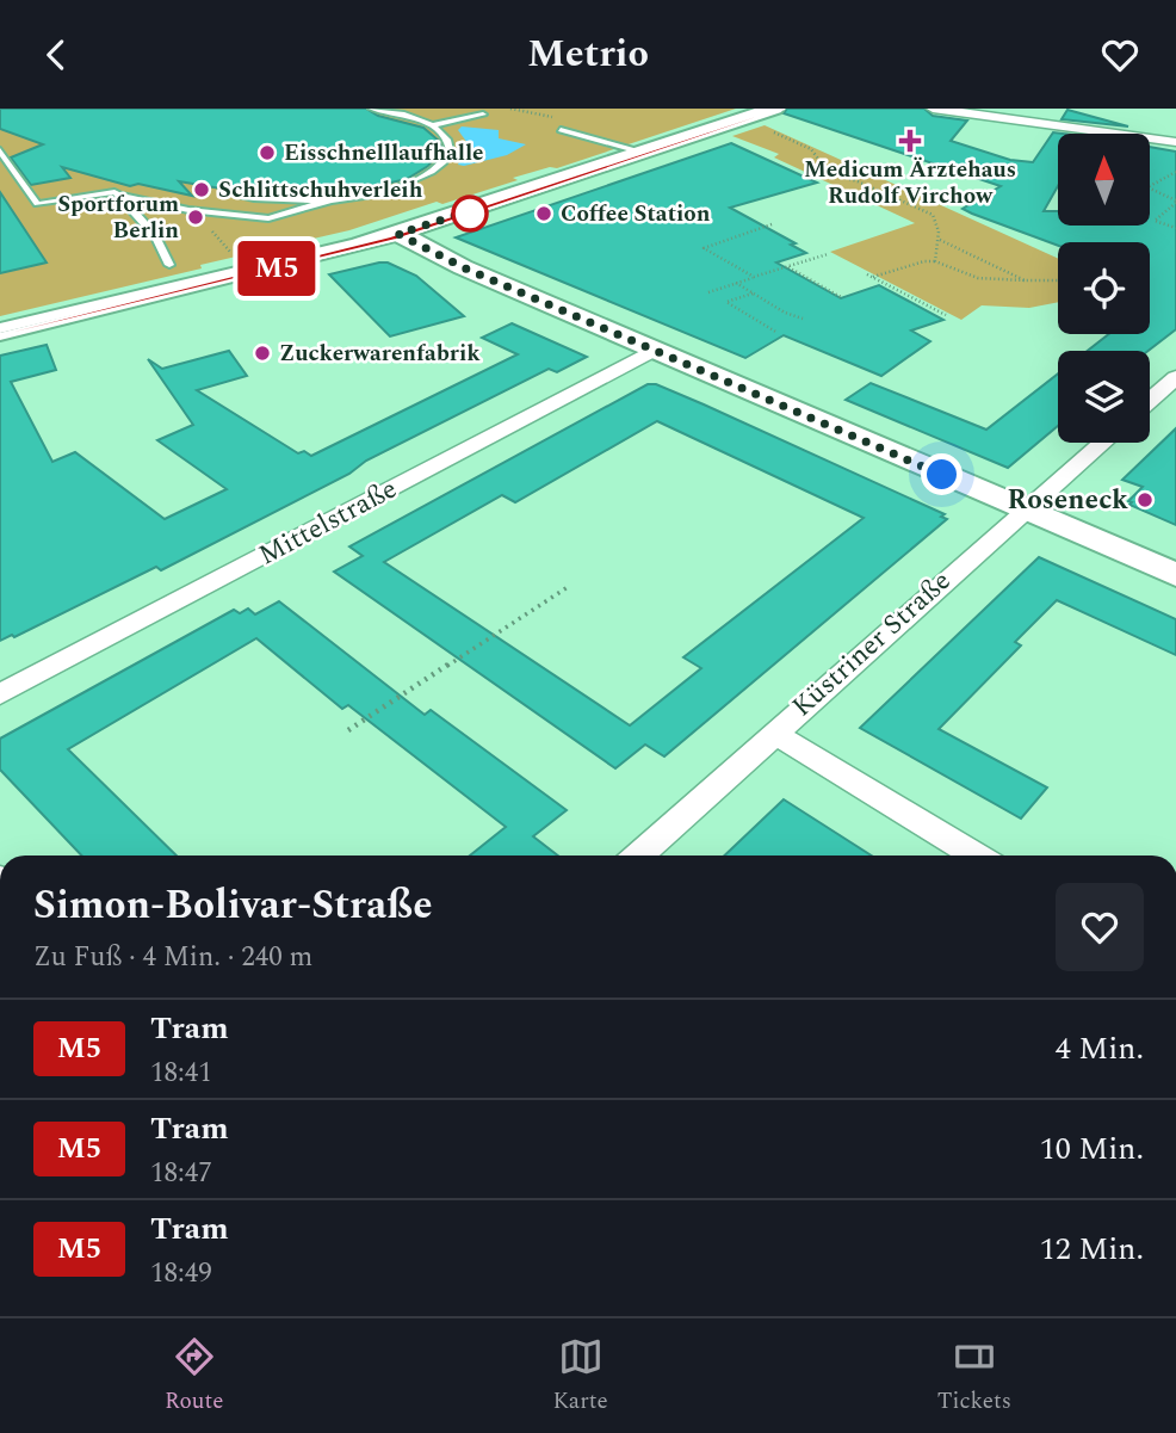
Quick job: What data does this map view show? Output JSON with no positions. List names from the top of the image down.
{
  "streets": {
    "street": ["Mittelstraße", "Küstriner Straße"]
  },
  "places": {
    "health": ["Medicum Ärztehaus Rudolf Virchow"],
    "other": [
      "Eisschnelllaufhalle",
      "Schlittschuhverleih",
      "Coffee Station",
      "Sportforum Berlin",
      "Zuckerwarenfabrik",
      "Roseneck"
    ]
  },
  "lines": ["tram line M5"],
  "north": "top",
  "page": {
    "header": "Metrio",
    "on_map": "M5",
    "heading": ["Simon-Bolivar-Straße", "Zu Fuß · 4 Min. · 240 m"],
    "list": [
      {
        "mark": "M5",
        "name": "Tram",
        "note": "18:41",
        "value": "4 Min."
      },
      {
        "mark": "M5",
        "name": "Tram",
        "note": "18:47",
        "value": "10 Min."
      },
      {
        "mark": "M5",
        "name": "Tram",
        "note": "18:49",
        "value": "12 Min."
      }
    ],
    "tabs": ["Route", "Karte", "Tickets"]
  }
}
